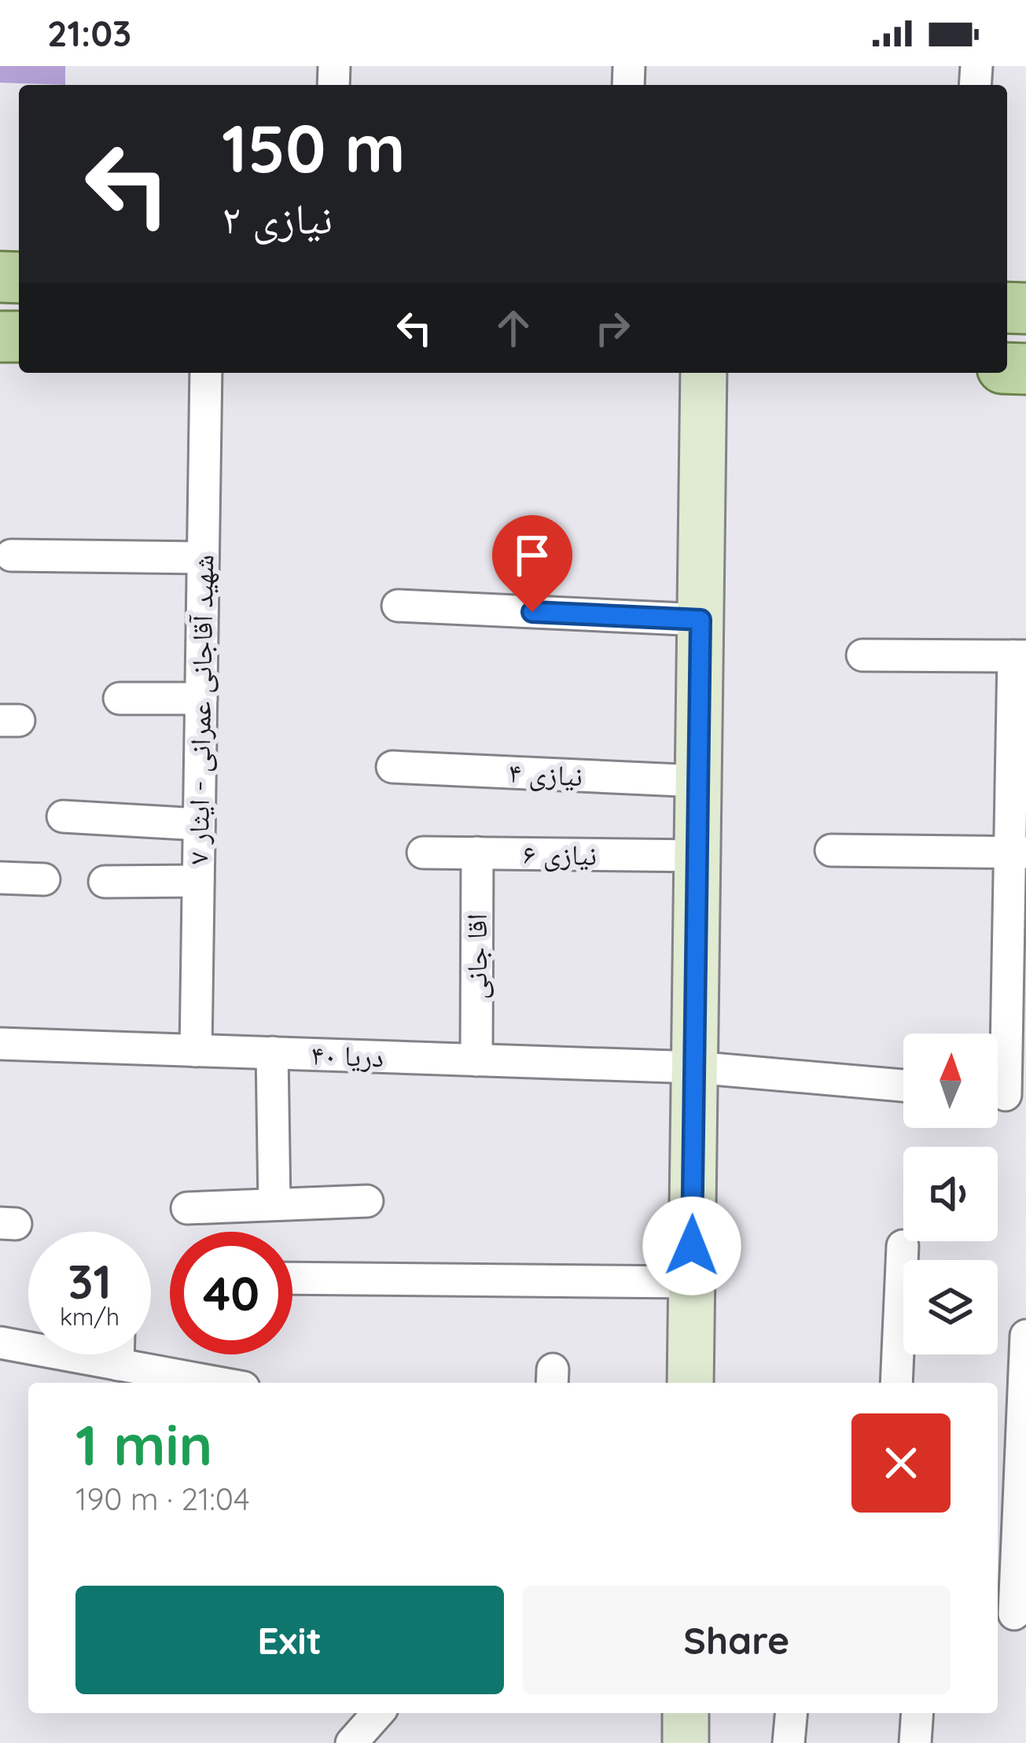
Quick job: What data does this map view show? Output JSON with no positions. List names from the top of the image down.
{
  "streets": {
    "street": [
      "شهید آقاجانی عمرانی - ایثار ۷",
      "نیازی ۴",
      "نیازی ۶",
      "اقا جانی",
      "دریا ۴۰"
    ]
  },
  "crossings": [
    ["شهید آقاجانی عمرانی - ایثار ۷", "دریا ۴۰"],
    ["نیازی ۶", "اقا جانی"],
    ["اقا جانی", "دریا ۴۰"]
  ],
  "north": "top",
  "page": {
    "status": "21:03",
    "turn": ["150 m", "نیازی ۲"],
    "speed": "31 km/h",
    "limit": "40",
    "heading": ["1 min", "190 m · 21:04"],
    "buttons": ["Exit", "Share"]
  }
}
